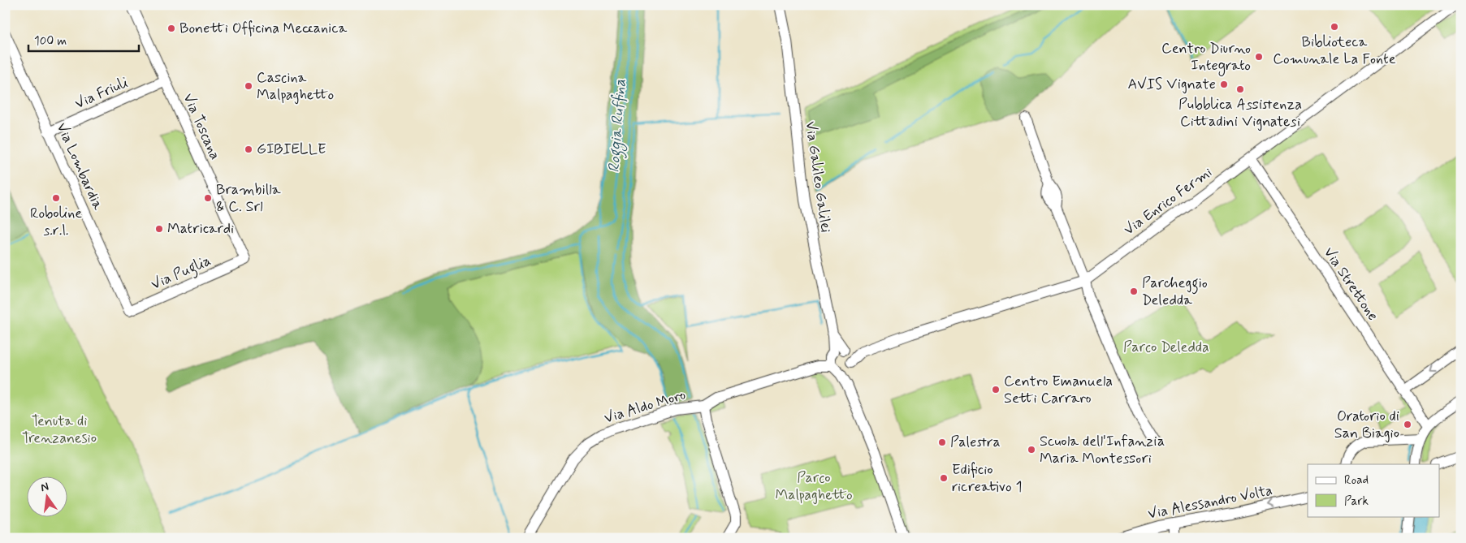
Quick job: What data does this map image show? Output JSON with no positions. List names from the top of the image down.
{
  "streets": {
    "street": [
      "Via Friuli",
      "Via Toscana",
      "Via Lombardia",
      "Via Galileo Galilei",
      "Via Enrico Fermi",
      "Via Puglia",
      "Via Strettone",
      "Via Aldo Moro",
      "Via Alessandro Volta"
    ]
  },
  "crossings": [
    ["Via Friuli", "Via Toscana"],
    ["Via Friuli", "Via Lombardia"],
    ["Via Toscana", "Via Puglia"],
    ["Via Lombardia", "Via Puglia"],
    ["Via Galileo Galilei", "Via Aldo Moro"],
    ["Via Enrico Fermi", "Via Strettone"]
  ],
  "one_way": ["Via Alessandro Volta"],
  "water": ["Roggia Ruffina"],
  "parks": ["Parco Deledda", "Tenuta di Trenzanesio", "Parco Malpaghetto"],
  "places": [
    "Biblioteca Comunale La Fonte",
    "Bonetti Officina Meccanica",
    "Centro Diurno Integrato",
    "AVIS Vignate",
    "Cascina Malpaghetto",
    "Pubblica Assistenza Cittadini Vignatesi",
    "GIBIELLE",
    "Roboline s.r.l.",
    "Brambilla & C. Srl",
    "Matricardi",
    "Parcheggio Deledda",
    "Centro Emanuela Setti Carraro",
    "Oratorio di San Biagio",
    "Palestra",
    "Scuola dell'Infanzia Maria Montessori",
    "Edificio ricreativo 1"
  ],
  "legend": ["Road", "Park"],
  "scale_bar": "100 m",
  "north": "top"
}
